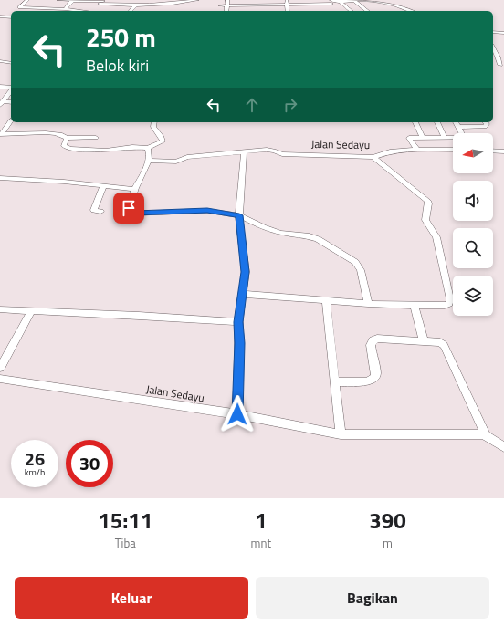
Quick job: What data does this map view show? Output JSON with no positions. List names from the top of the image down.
{
  "streets": {
    "street": ["Jalan Sedayu"]
  },
  "north": "left",
  "page": {
    "turn": ["250 m", "Belok kiri"],
    "speed": "26 km/h",
    "limit": "30",
    "eta": [
      "15:11",
      "Tiba",
      "1",
      "mnt",
      "390",
      "m"
    ],
    "buttons": ["Keluar", "Bagikan"]
  }
}
